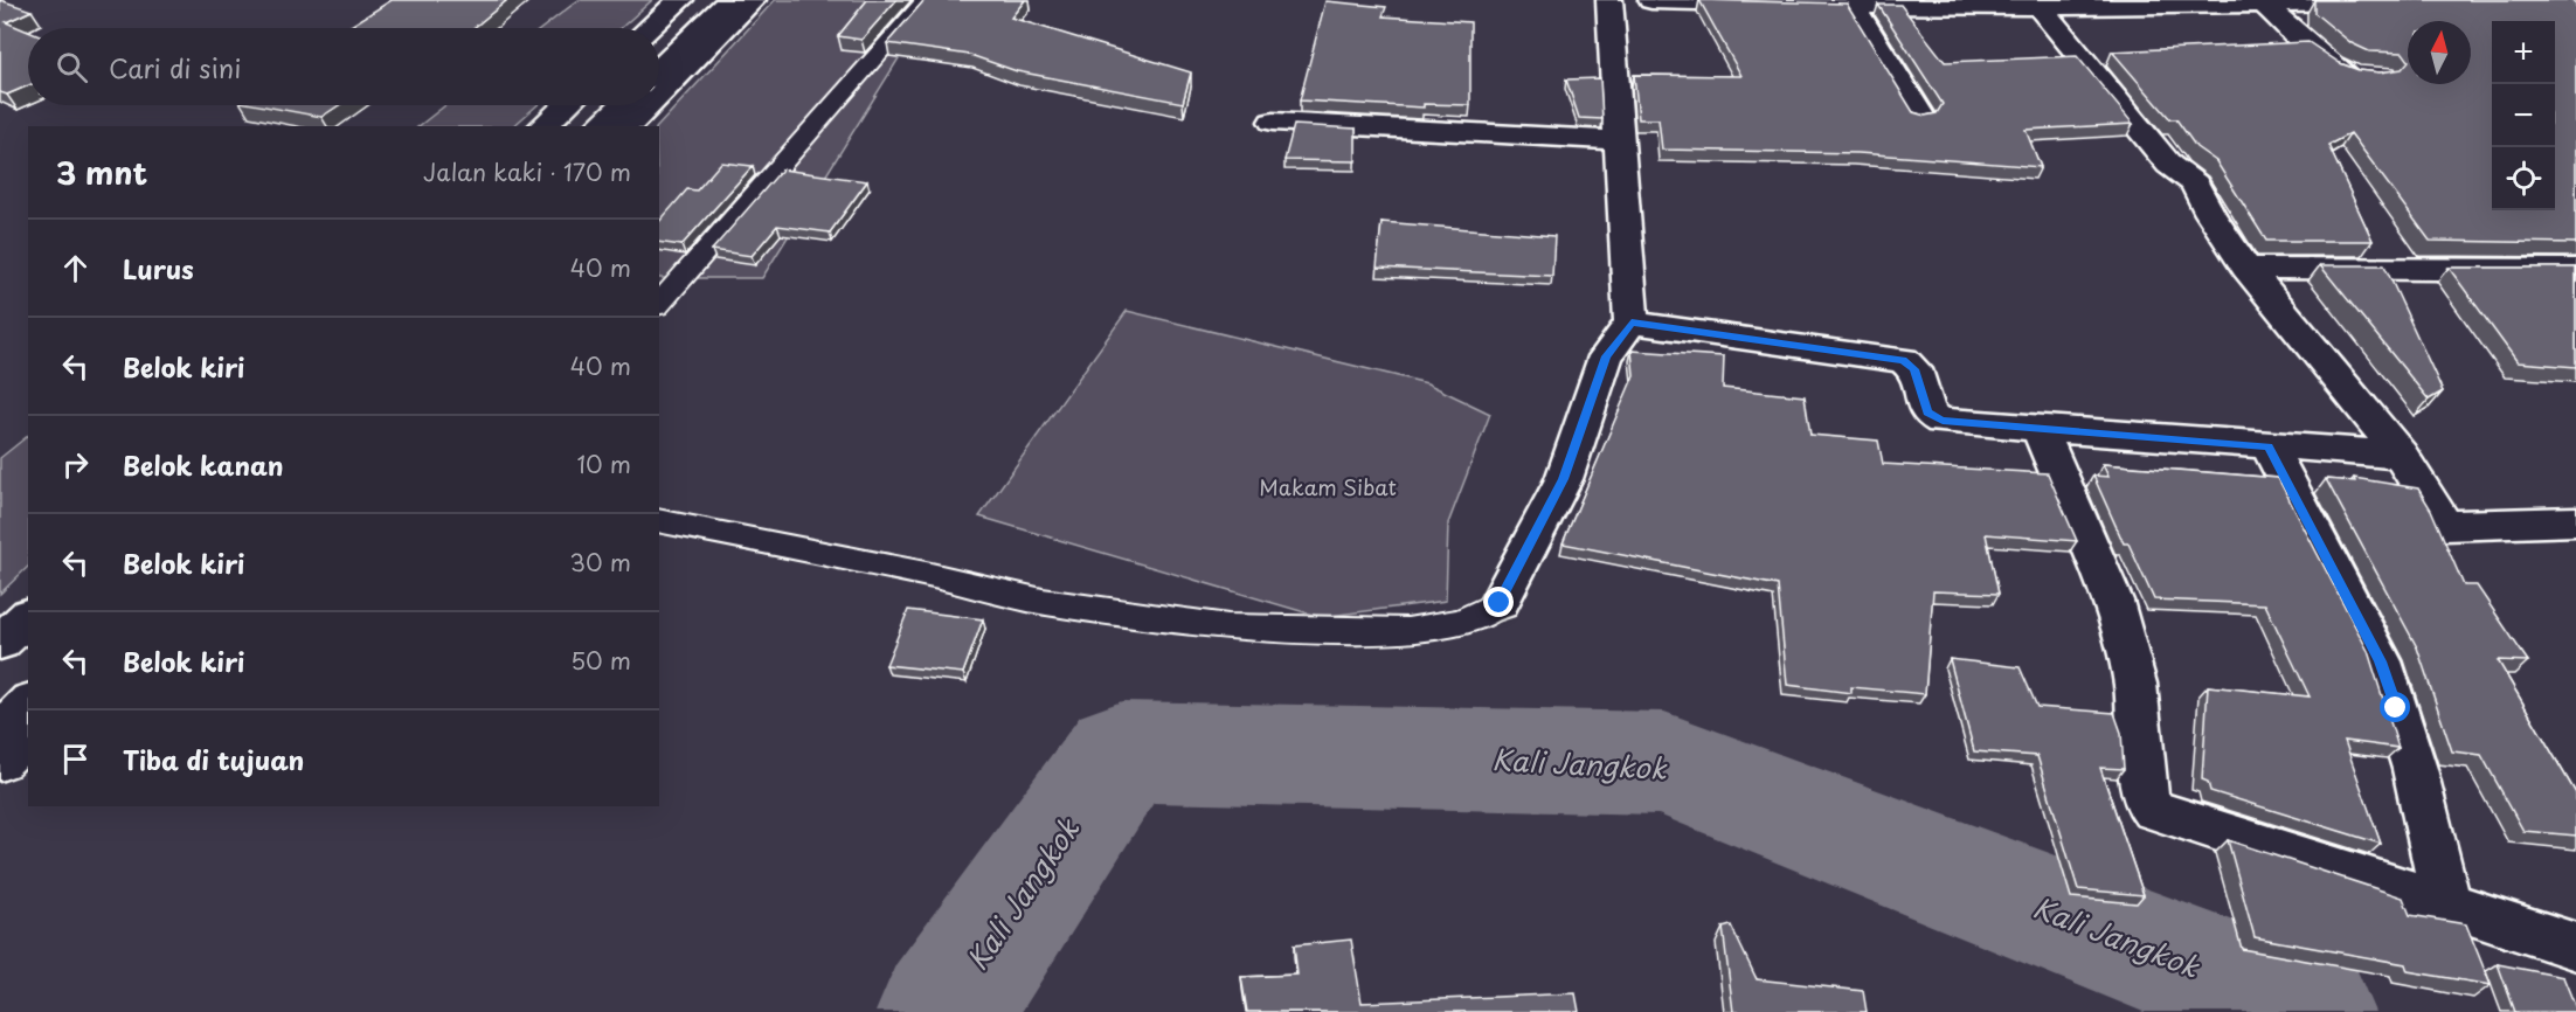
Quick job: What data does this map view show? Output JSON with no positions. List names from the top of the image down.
{
  "water": ["Kali Jangkok"],
  "parks": ["Makam Sibat"],
  "north": "top",
  "page": {
    "map_buttons": ["+", "−"],
    "search": "Cari di sini",
    "heading": ["3 mnt", "Jalan kaki · 170 m"],
    "list": [
      ["Lurus", "40 m"],
      ["Belok kiri", "40 m"],
      ["Belok kanan", "10 m"],
      ["Belok kiri", "30 m"],
      ["Belok kiri", "50 m"],
      "Tiba di tujuan"
    ]
  }
}
